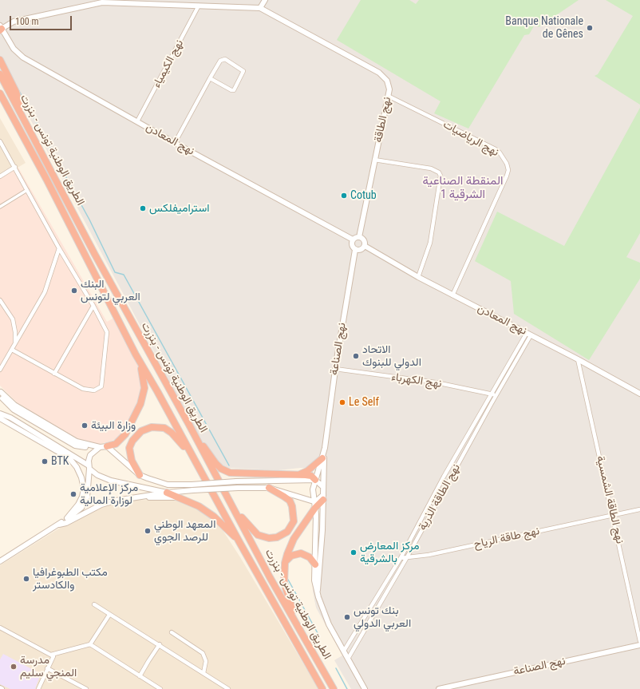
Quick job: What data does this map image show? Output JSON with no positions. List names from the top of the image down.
{
  "streets": {
    "highway": ["الطريق الوطنية تونس - بنزرت"],
    "street": [
      "نهج الكيمياء",
      "نهج الطاقة",
      "نهج الرياضيات",
      "نهج المعادن",
      "نهج الصناعة",
      "نهج الكهرباء",
      "نهج الطاقة الذرية",
      "نهج الطاقة الشمسية",
      "نهج طاقة الرياح"
    ]
  },
  "crossings": [
    ["نهج الكيمياء", "نهج المعادن"],
    ["نهج الطاقة", "نهج الرياضيات"],
    ["نهج الطاقة", "نهج المعادن"],
    ["نهج الطاقة", "نهج الصناعة"],
    ["نهج الرياضيات", "نهج المعادن"],
    ["نهج المعادن", "نهج الصناعة"],
    ["نهج المعادن", "نهج الطاقة الذرية"],
    ["نهج المعادن", "نهج الطاقة الشمسية"],
    ["نهج الصناعة", "نهج الكهرباء"],
    ["نهج الصناعة", "نهج الطاقة الذرية"],
    ["نهج الكهرباء", "نهج الطاقة الذرية"],
    ["نهج الطاقة الذرية", "نهج طاقة الرياح"],
    ["نهج الطاقة الشمسية", "نهج طاقة الرياح"]
  ],
  "districts": ["المنقطة الصناعية الشرقية 1"],
  "places": [
    "Banque Nationale de Gênes",
    "Cotub",
    "استراميفلكس",
    "البنك العربي لتونس",
    "الاتحاد الدولي للبنوك",
    "Le Self",
    "وزارة البيئة",
    "BTK",
    "مركز الإعلامية لوزارة المالية",
    "المعهد الوطني للرصد الجوي",
    "مركز المعارض بالشرقية",
    "مكتب الطبوغرافيا والكادستر",
    "بنك تونس العربي الدولي",
    "مدرسة المنجي سليم"
  ],
  "scale_bar": "100 m"
}
